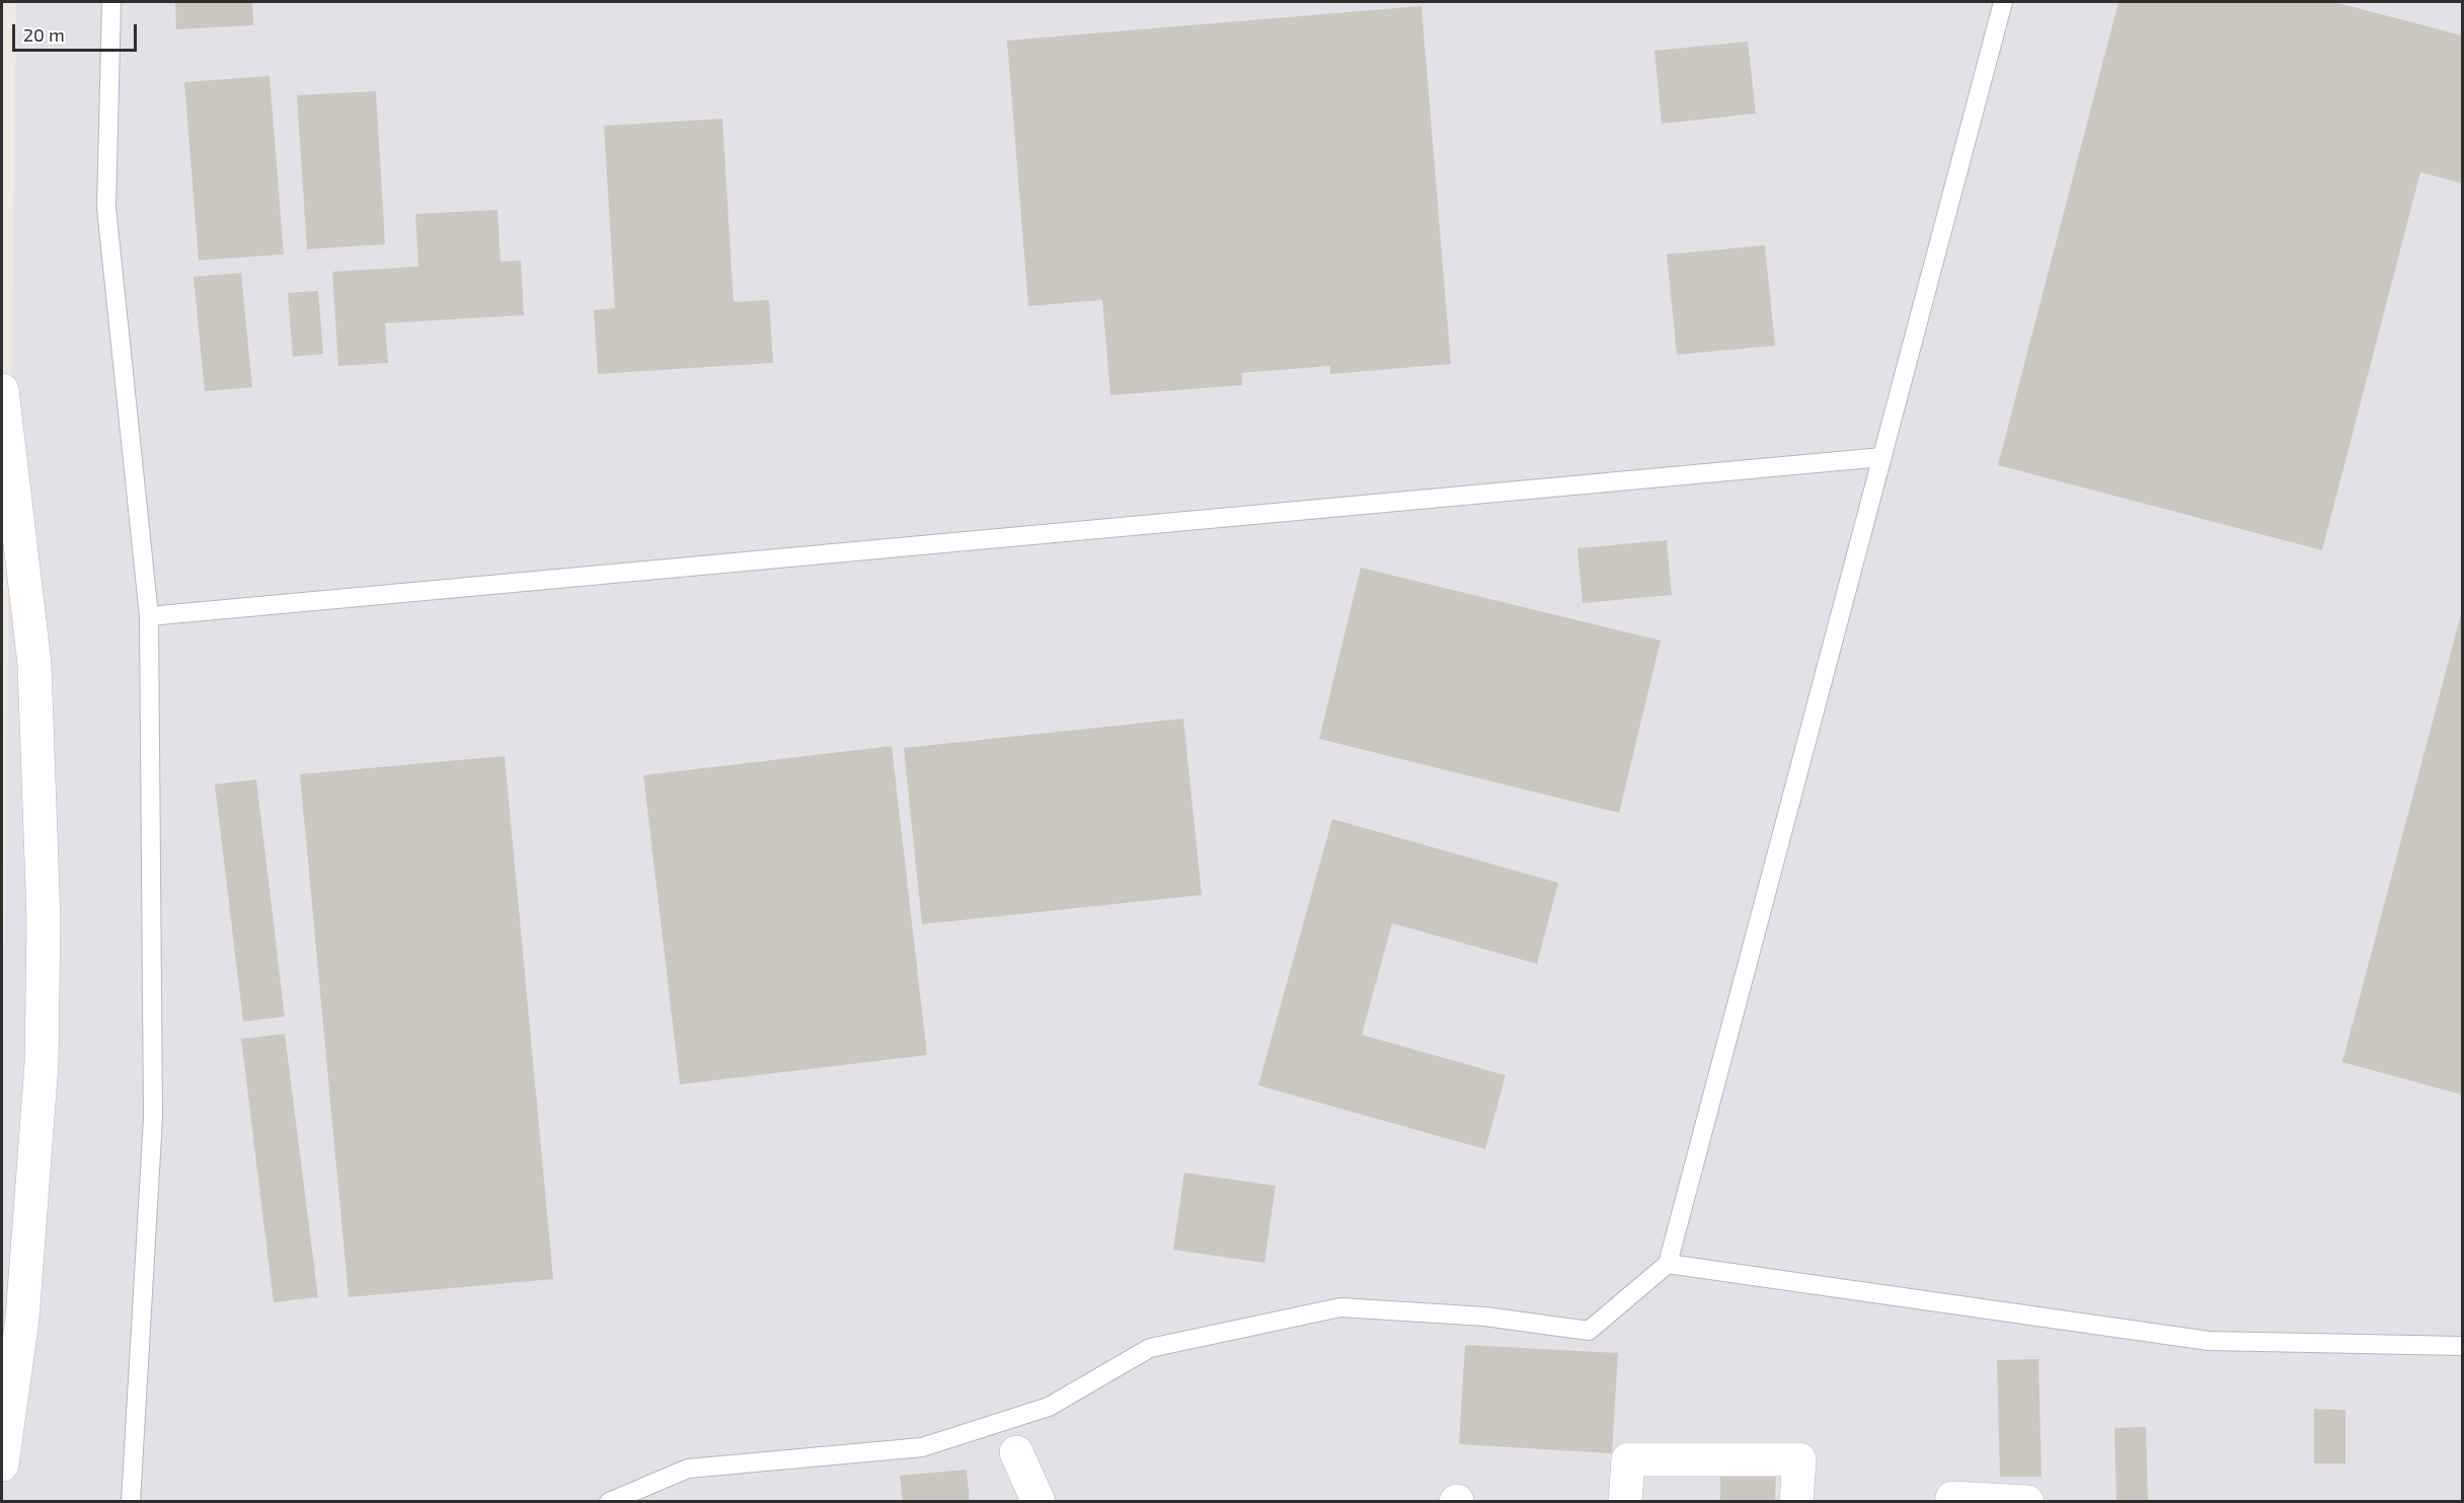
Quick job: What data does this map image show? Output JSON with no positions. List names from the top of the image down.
{
  "scale_bar": "20 m"
}
